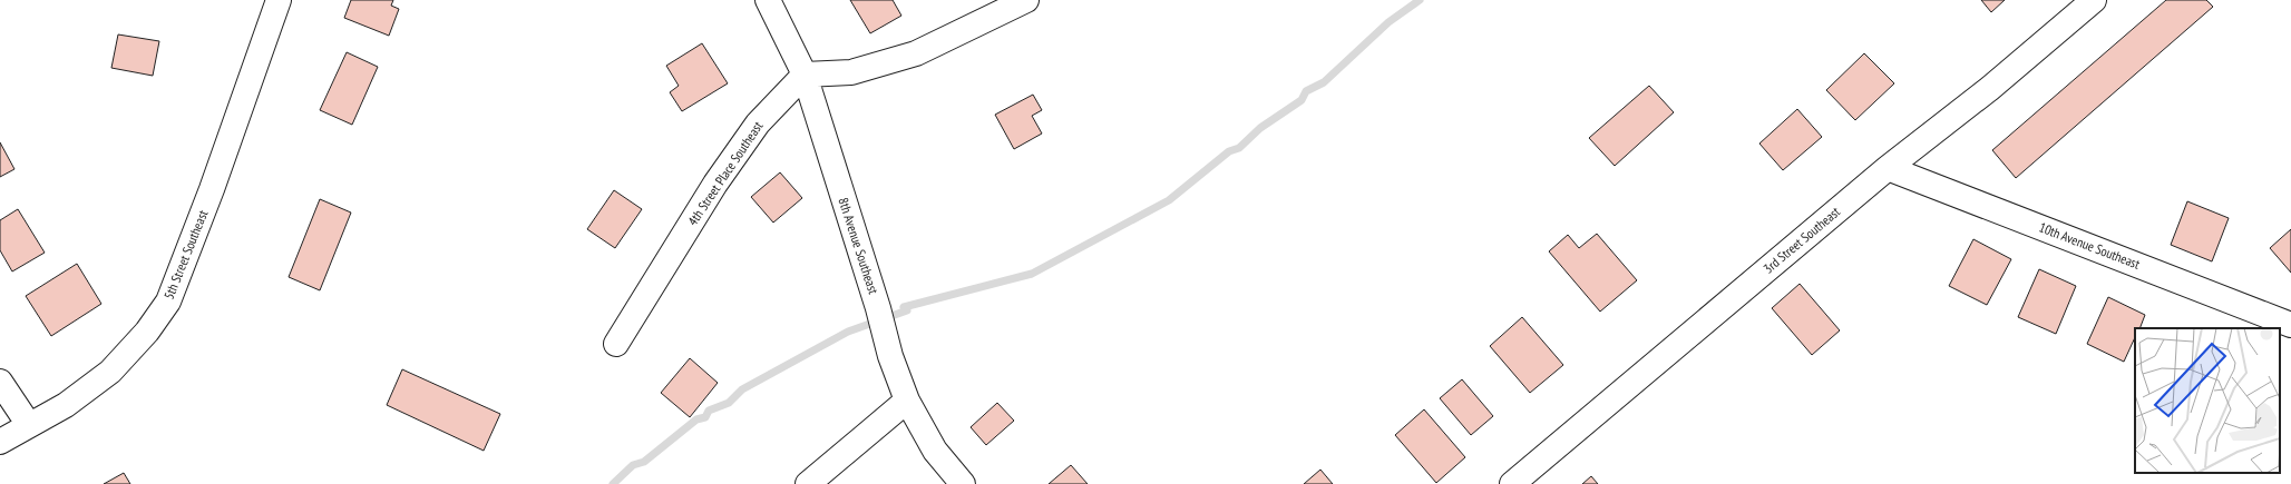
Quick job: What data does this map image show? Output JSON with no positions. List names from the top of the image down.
{
  "streets": {
    "street": [
      "4th Street Place Southeast",
      "3rd Street Southeast",
      "8th Avenue Southeast",
      "10th Avenue Southeast",
      "5th Street Southeast"
    ]
  },
  "crossings": [
    ["4th Street Place Southeast", "8th Avenue Southeast"],
    ["3rd Street Southeast", "10th Avenue Southeast"]
  ]
}
